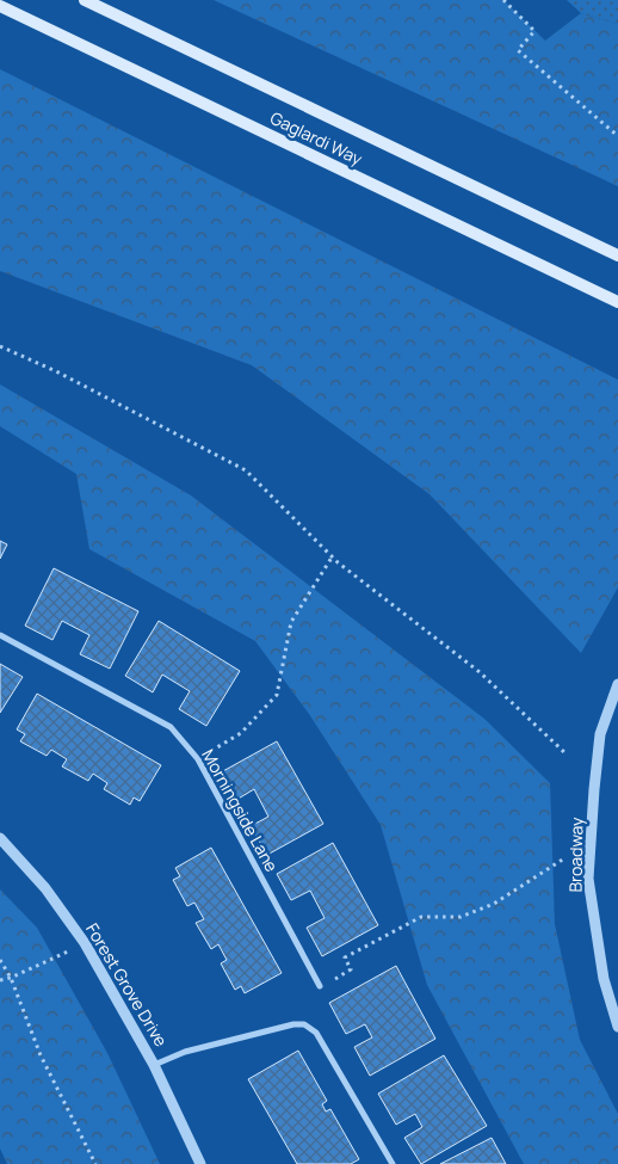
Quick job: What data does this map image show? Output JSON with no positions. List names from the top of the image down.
{
  "streets": {
    "main road": ["Gaglardi Way"],
    "street": ["Morningside Lane", "Broadway", "Forest Grove Drive"]
  }
}
